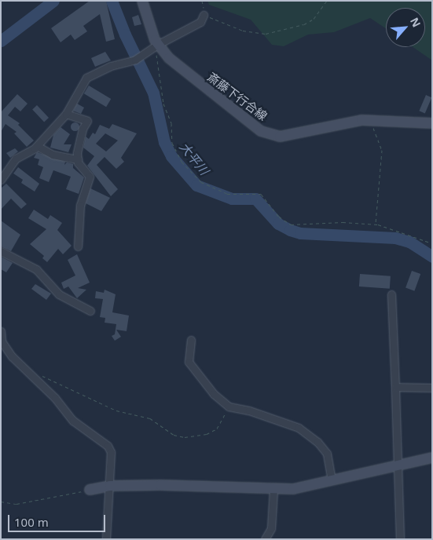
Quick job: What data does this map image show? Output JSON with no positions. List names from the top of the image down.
{
  "streets": {
    "main road": ["斎藤下行合線"]
  },
  "water": ["大平川"],
  "scale_bar": "100 m",
  "north": "top right"
}
